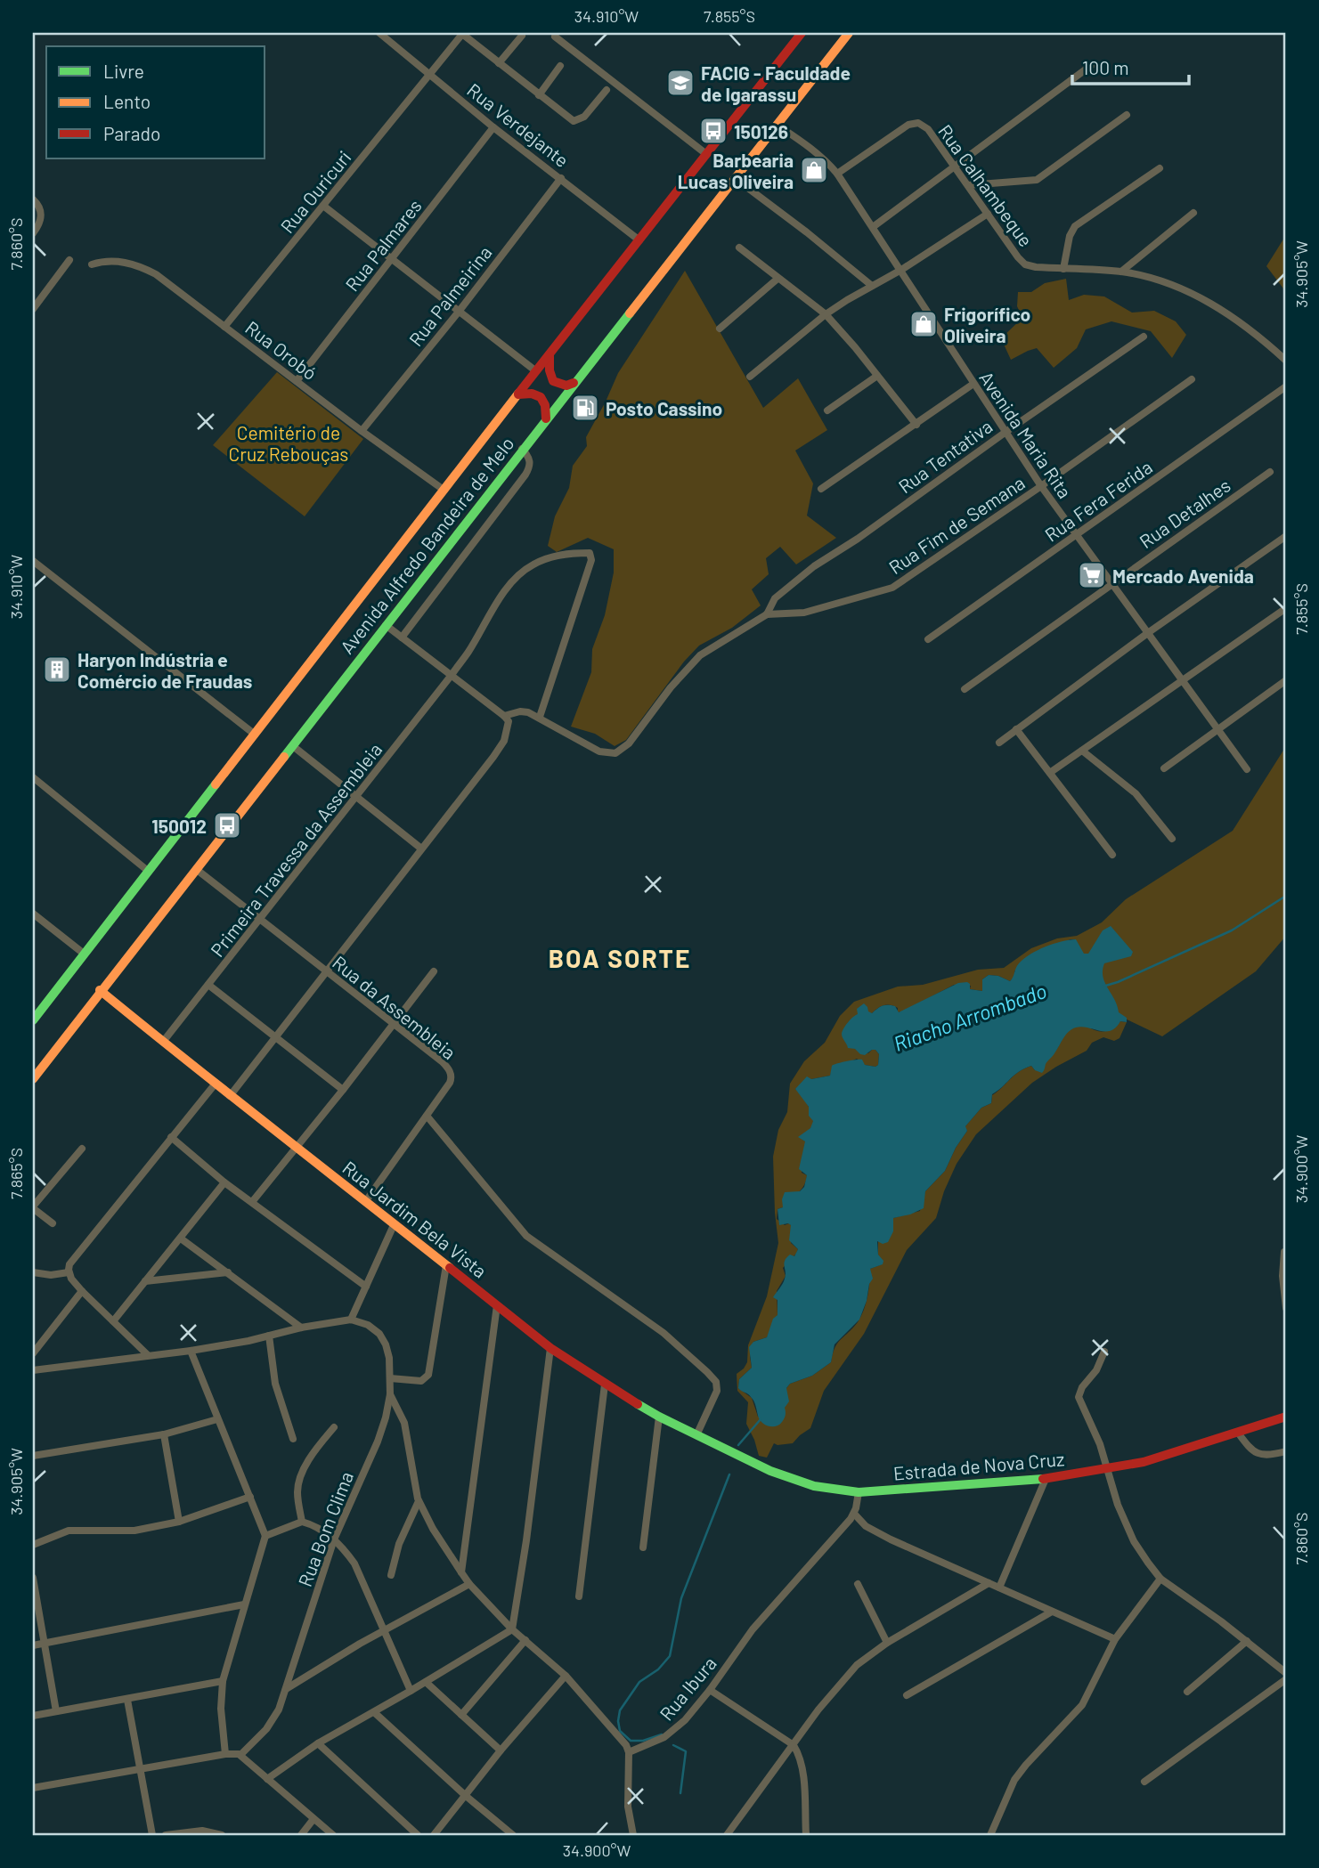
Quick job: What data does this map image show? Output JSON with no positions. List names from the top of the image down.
{
  "streets": {
    "main road": ["Avenida Alfredo Bandeira de Melo", "Rua Jardim Bela Vista", "Estrada de Nova Cruz"],
    "street": [
      "Rua Verdejante",
      "Rua Calhambeque",
      "Rua Ouricuri",
      "Rua Palmares",
      "Rua Palmeirina",
      "Rua Orobó",
      "Avenida Maria Rita",
      "Rua Tentativa",
      "Rua Fera Ferida",
      "Rua Detalhes",
      "Rua Fim de Semana",
      "Primeira Travessa da Assembleia",
      "Rua da Assembleia",
      "Rua Bom Clima",
      "Rua Ibura"
    ]
  },
  "crossings": [
    ["Rua Verdejante", "Rua Ouricuri"],
    ["Rua Verdejante", "Rua Palmares"],
    ["Rua Verdejante", "Rua Palmeirina"],
    ["Rua Verdejante", "Avenida Alfredo Bandeira de Melo"],
    ["Rua Calhambeque", "Avenida Maria Rita"],
    ["Rua Ouricuri", "Rua Orobó"],
    ["Rua Palmares", "Rua Orobó"],
    ["Rua Palmeirina", "Rua Orobó"],
    ["Rua Orobó", "Avenida Alfredo Bandeira de Melo"],
    ["Avenida Maria Rita", "Rua Tentativa"],
    ["Avenida Maria Rita", "Rua Fera Ferida"],
    ["Avenida Maria Rita", "Rua Detalhes"],
    ["Avenida Maria Rita", "Rua Fim de Semana"],
    ["Avenida Maria Rita", "Avenida Alfredo Bandeira de Melo"],
    ["Rua Tentativa", "Rua Fim de Semana"],
    ["Avenida Alfredo Bandeira de Melo", "Rua da Assembleia"],
    ["Avenida Alfredo Bandeira de Melo", "Rua Jardim Bela Vista"],
    ["Primeira Travessa da Assembleia", "Rua da Assembleia"],
    ["Primeira Travessa da Assembleia", "Rua Jardim Bela Vista"],
    ["Rua da Assembleia", "Rua Jardim Bela Vista"],
    ["Rua Jardim Bela Vista", "Estrada de Nova Cruz"],
    ["Estrada de Nova Cruz", "Rua Ibura"]
  ],
  "districts": ["BOA SORTE"],
  "water": ["Riacho Arrombado"],
  "parks": ["Cemitério de Cruz Rebouças"],
  "places": {
    "school or university": ["FACIG - Faculdade de Igarassu"],
    "bus stop": ["150126", "150012"],
    "shop": ["Barbearia Lucas Oliveira", "Frigorífico Oliveira"],
    "fuel station": ["Posto Cassino"],
    "supermarket": ["Mercado Avenida"],
    "building": ["Haryon Indústria e Comércio de Fraudas"]
  },
  "legend": ["Livre", "Lento", "Parado"],
  "scale_bar": "100 m",
  "coordinates": [
    "34.910°W",
    "7.855°S",
    "7.860°S",
    "34.905°W",
    "34.900°W",
    "7.865°S"
  ]
}
